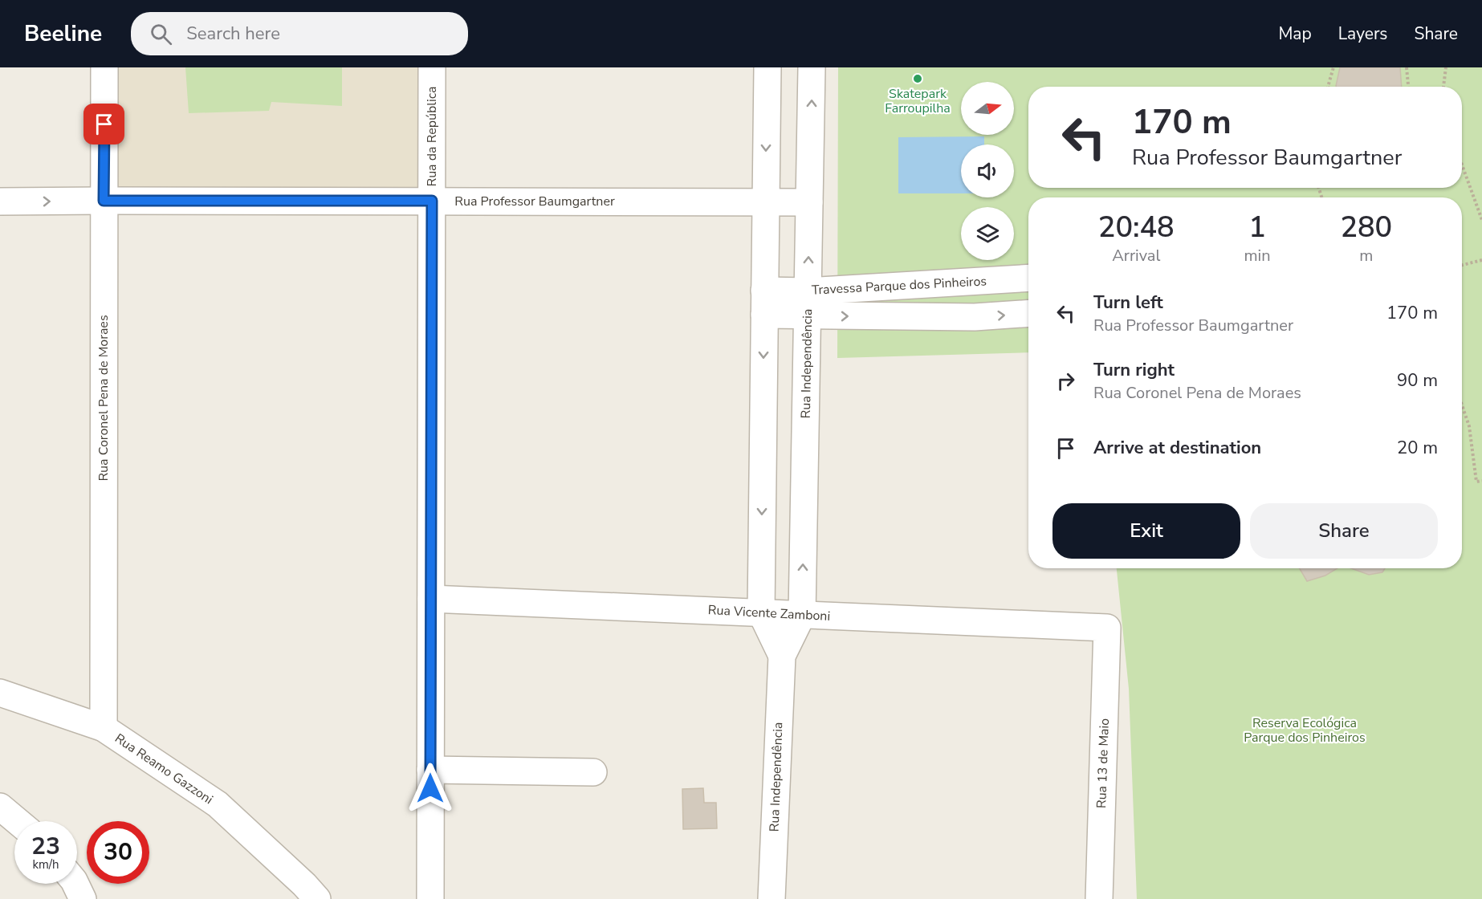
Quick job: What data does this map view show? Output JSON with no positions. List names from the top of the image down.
{
  "streets": {
    "street": [
      "Rua da República",
      "Rua Professor Baumgartner",
      "Travessa Parque dos Pinheiros",
      "Rua Independência",
      "Rua Coronel Pena de Moraes",
      "Rua Vicente Zamboni",
      "Rua 13 de Maio",
      "Rua Reamo Gazzoni"
    ]
  },
  "crossings": [
    ["Rua da República", "Rua Professor Baumgartner"],
    ["Rua da República", "Rua Vicente Zamboni"],
    ["Rua Professor Baumgartner", "Rua Independência"],
    ["Rua Professor Baumgartner", "Rua Coronel Pena de Moraes"],
    ["Travessa Parque dos Pinheiros", "Rua Independência"],
    ["Rua Independência", "Rua Vicente Zamboni"],
    ["Rua Coronel Pena de Moraes", "Rua Reamo Gazzoni"],
    ["Rua Vicente Zamboni", "Rua 13 de Maio"]
  ],
  "parks": ["Reserva Ecológica Parque dos Pinheiros"],
  "places": ["Skatepark Farroupilha"],
  "north": "right",
  "page": {
    "header": "Beeline",
    "search": "Search here",
    "nav": ["Map", "Layers", "Share"],
    "turn": ["170 m", "Rua Professor Baumgartner"],
    "eta": [
      "20:48",
      "Arrival",
      "1",
      "min",
      "280",
      "m"
    ],
    "list": [
      {
        "name": "Turn left",
        "note": "Rua Professor Baumgartner",
        "value": "170 m"
      },
      {
        "name": "Turn right",
        "note": "Rua Coronel Pena de Moraes",
        "value": "90 m"
      },
      {
        "name": "Arrive at destination",
        "value": "20 m"
      }
    ],
    "buttons": ["Exit", "Share"],
    "speed": "23 km/h",
    "limit": "30"
  }
}
